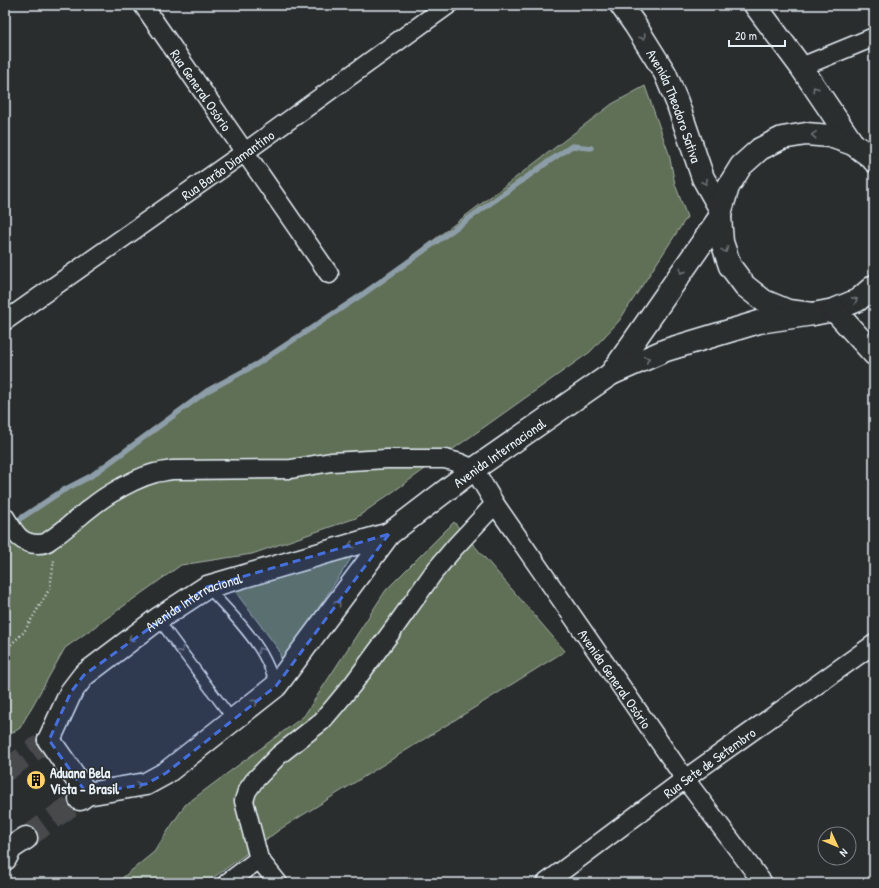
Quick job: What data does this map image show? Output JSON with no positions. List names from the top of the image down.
{
  "streets": {
    "main road": ["Avenida Theodoro Sativa", "Avenida Internacional"],
    "street": [
      "Rua General Osório",
      "Rua Barão Diamantino",
      "Avenida General Osório",
      "Rua Sete de Setembro"
    ]
  },
  "crossings": [
    ["Rua General Osório", "Rua Barão Diamantino"],
    ["Avenida Theodoro Sativa", "Avenida Internacional"],
    ["Avenida Internacional", "Avenida General Osório"],
    ["Avenida General Osório", "Rua Sete de Setembro"]
  ],
  "places": {
    "building": ["Aduana Bela Vista - Brasil"]
  },
  "scale_bar": "20 m",
  "north": "bottom right"
}
